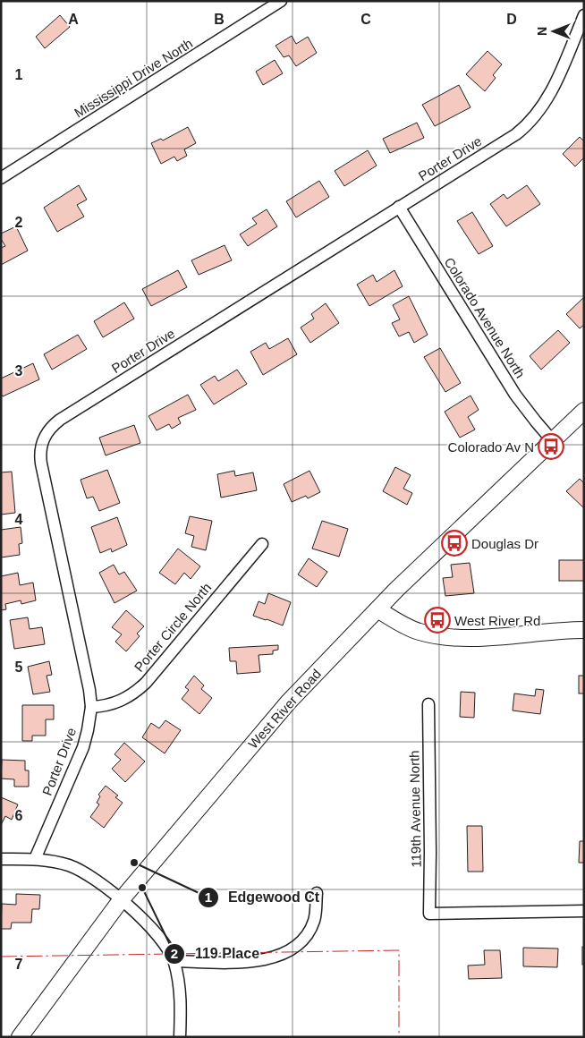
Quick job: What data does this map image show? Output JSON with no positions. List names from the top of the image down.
{
  "streets": {
    "main road": ["West River Road"],
    "street": [
      "Mississippi Drive North",
      "Porter Drive",
      "Colorado Avenue North",
      "Porter Circle North",
      "119th Avenue North"
    ]
  },
  "crossings": [
    ["Porter Drive", "Colorado Avenue North"],
    ["Porter Drive", "Porter Circle North"],
    ["Colorado Avenue North", "West River Road"]
  ],
  "places": {
    "bus stop": ["Colorado Av N", "Douglas Dr", "West River Rd"],
    "other": ["Edgewood Ct", "119 Place"]
  },
  "north": "left",
  "grid": {
    "columns": [
      "A",
      "B",
      "C",
      "D"
    ],
    "rows": [
      "1",
      "2",
      "3",
      "4",
      "5",
      "6",
      "7"
    ]
  }
}
